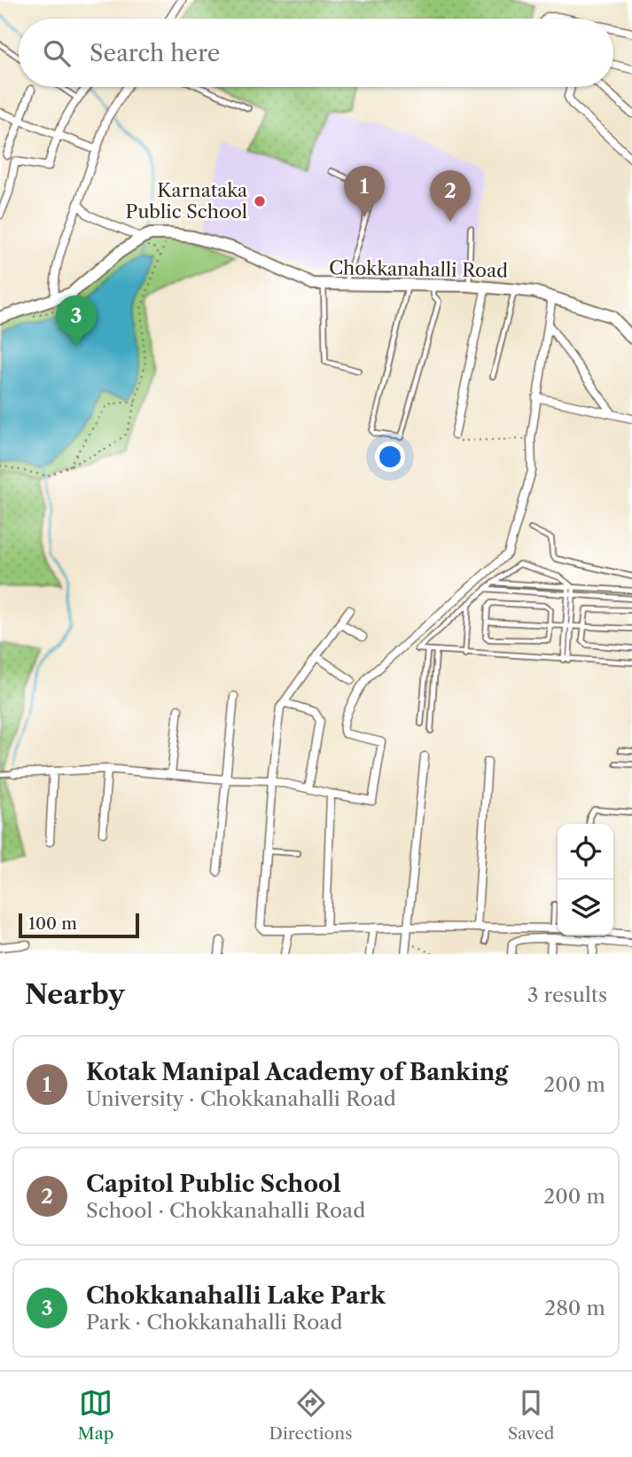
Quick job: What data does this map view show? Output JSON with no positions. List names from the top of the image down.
{
  "streets": {
    "street": ["Chokkanahalli Road"]
  },
  "places": ["Karnataka Public School"],
  "scale_bar": "100 m",
  "page": {
    "search": "Search here",
    "pins": ["1", "2", "3"],
    "scale": "100 m",
    "heading": ["Nearby", "3 results"],
    "list": [
      {
        "mark": "1",
        "name": "Kotak Manipal Academy of Banking",
        "note": "University · Chokkanahalli Road",
        "value": "200 m"
      },
      {
        "mark": "2",
        "name": "Capitol Public School",
        "note": "School · Chokkanahalli Road",
        "value": "200 m"
      },
      {
        "mark": "3",
        "name": "Chokkanahalli Lake Park",
        "note": "Park · Chokkanahalli Road",
        "value": "280 m"
      }
    ],
    "nav": ["Map", "Directions", "Saved"]
  }
}
